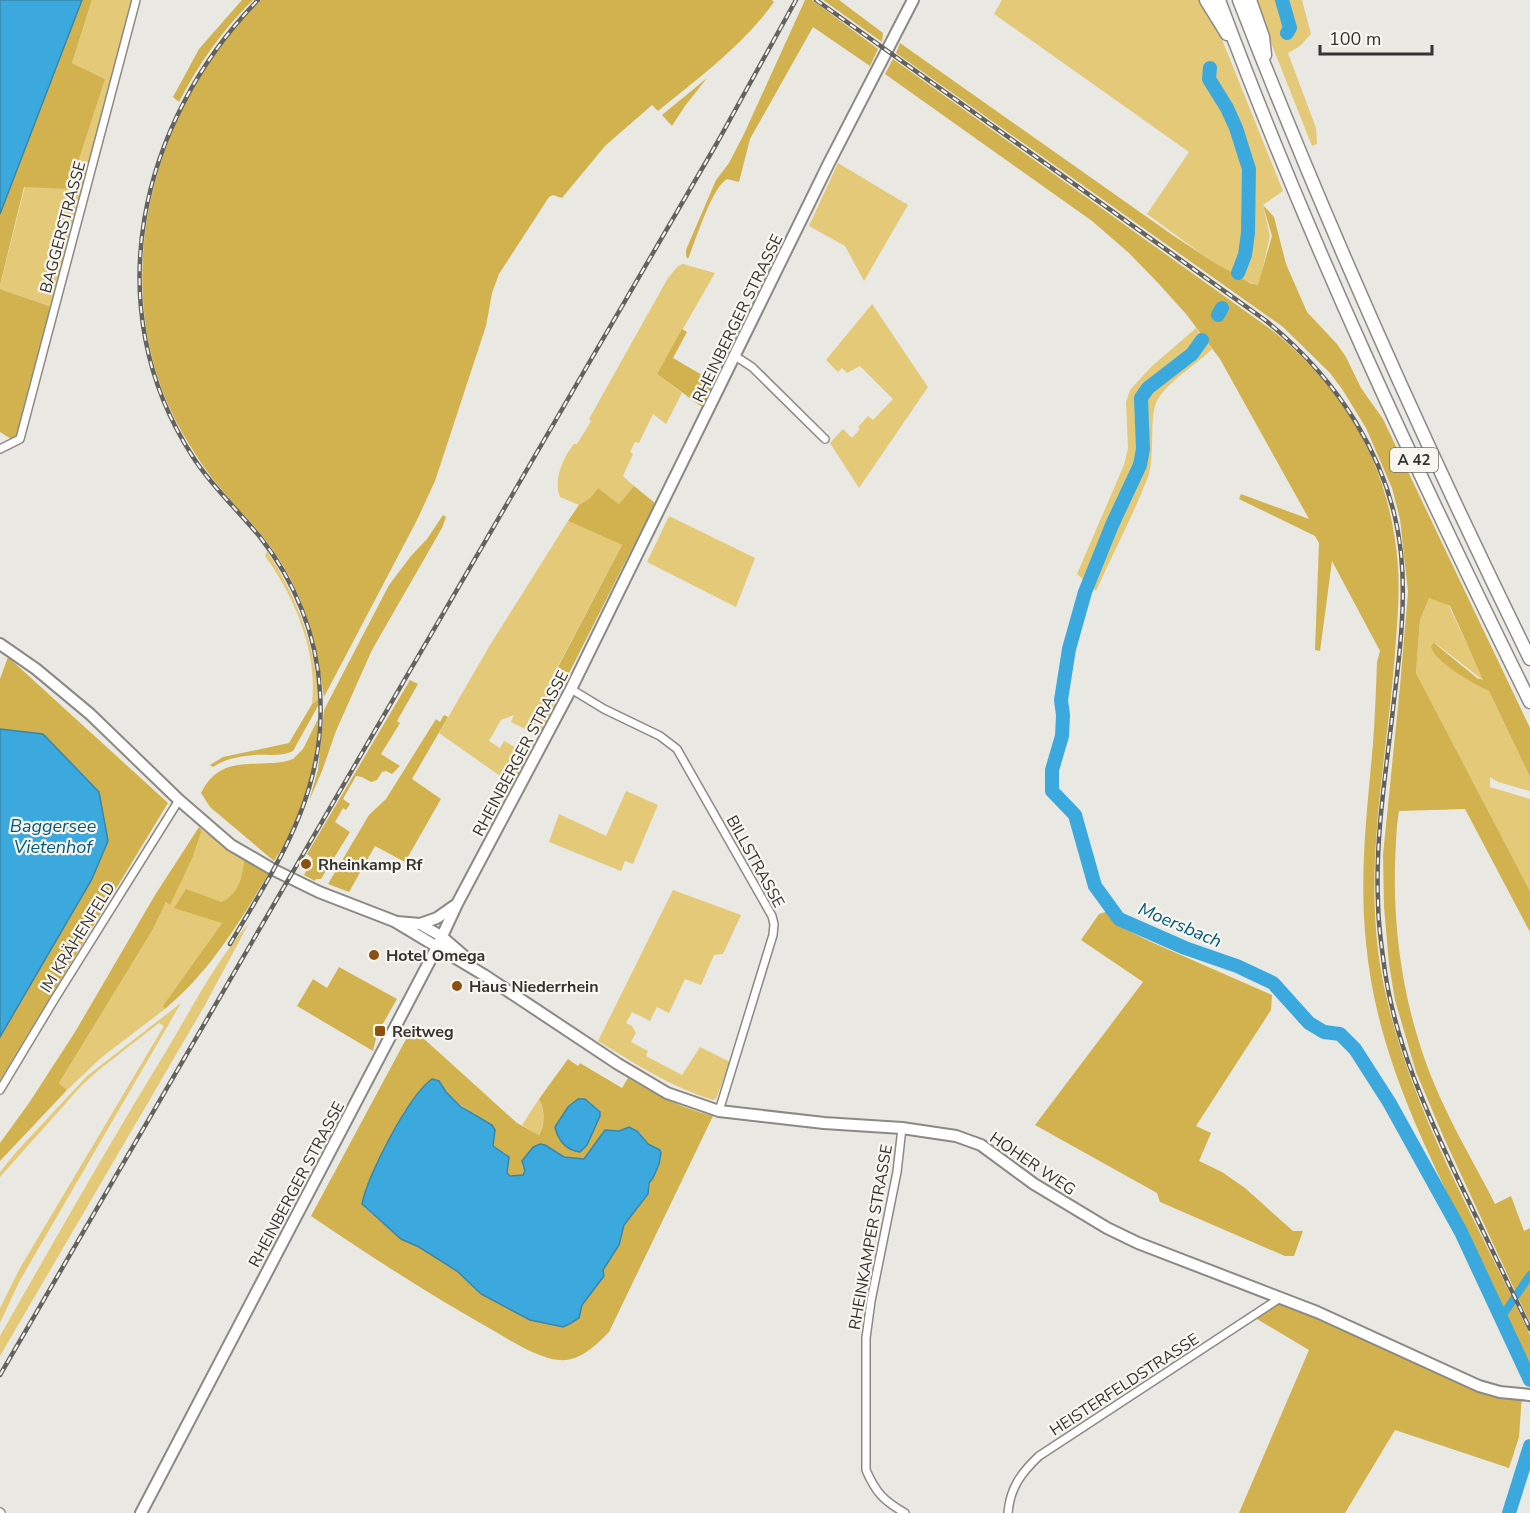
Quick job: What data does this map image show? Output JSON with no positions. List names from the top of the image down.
{
  "streets": {
    "highway": ["A 42"],
    "main road": ["RHEINBERGER STRASSE", "HOHER WEG"],
    "street": [
      "BAGGERSTRASSE",
      "BILLSTRASSE",
      "IM KRÄHENFELD",
      "RHEINKAMPER STRASSE",
      "HEISTERFELDSTRASSE"
    ]
  },
  "crossings": [
    ["RHEINBERGER STRASSE", "BILLSTRASSE"],
    ["RHEINBERGER STRASSE", "HOHER WEG"],
    ["BILLSTRASSE", "HOHER WEG"],
    ["HOHER WEG", "RHEINKAMPER STRASSE"],
    ["HOHER WEG", "HEISTERFELDSTRASSE"]
  ],
  "water": ["Baggersee Vietenhof", "Moersbach"],
  "places": {
    "other": ["Rheinkamp Rf", "Hotel Omega", "Haus Niederrhein"],
    "transit": ["Reitweg"]
  },
  "scale_bar": "100 m"
}
